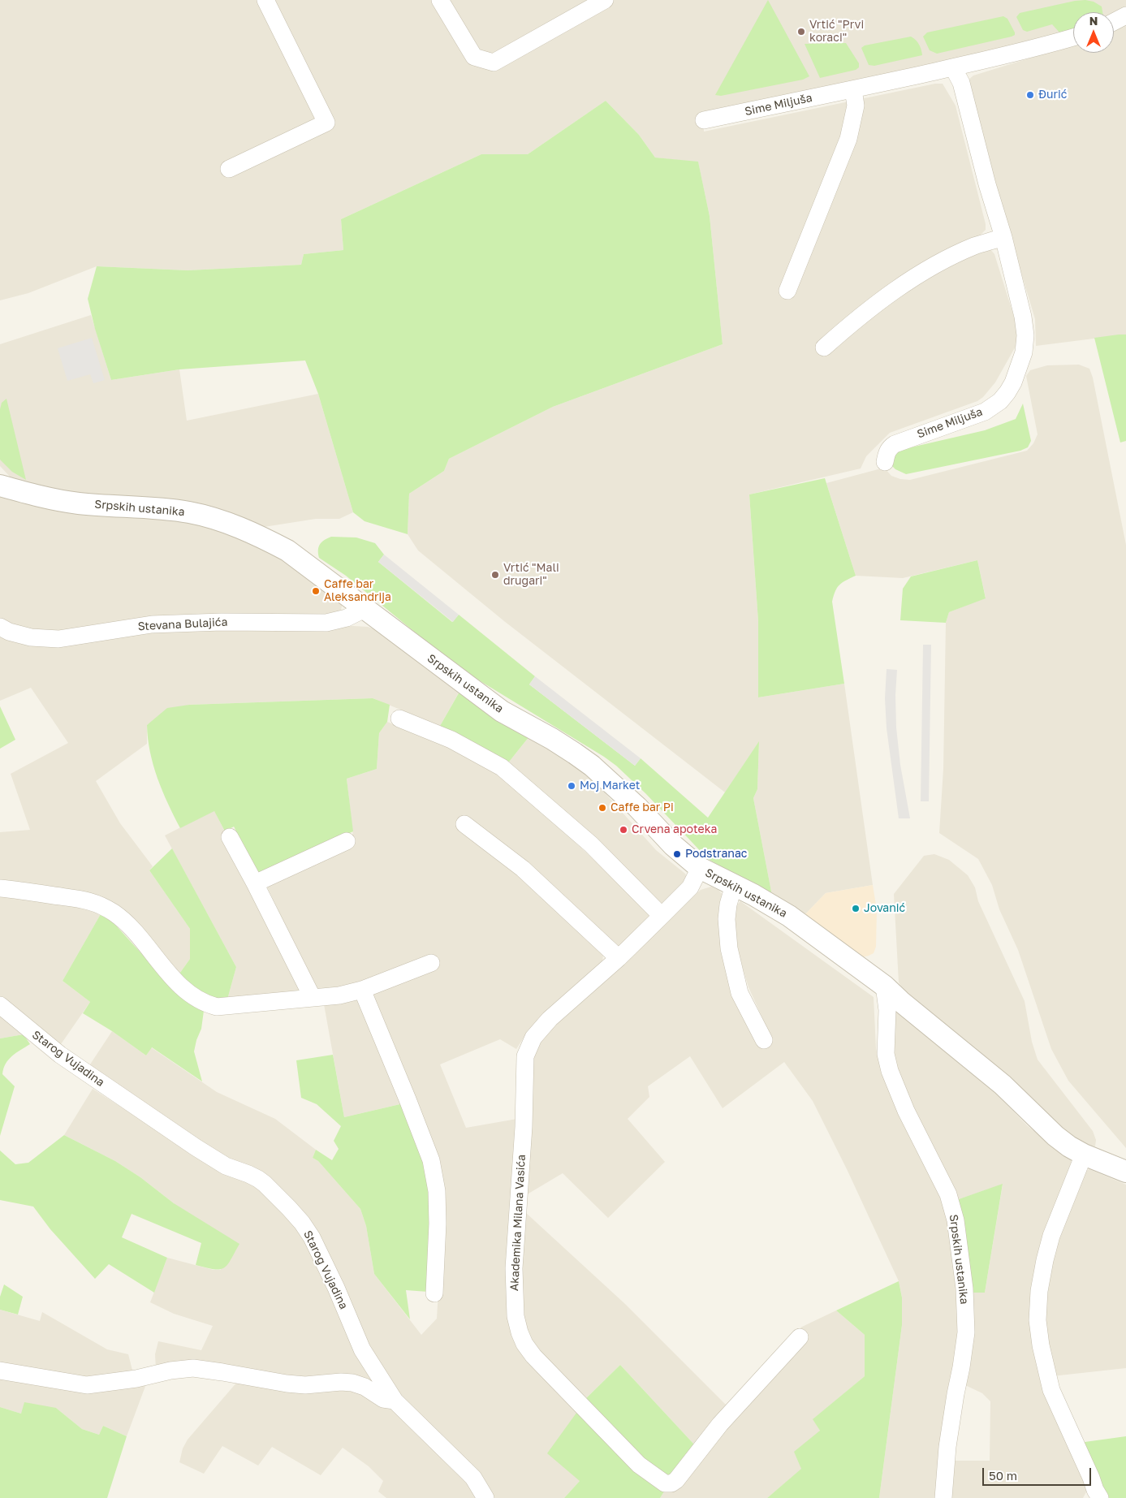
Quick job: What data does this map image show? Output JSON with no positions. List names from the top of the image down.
{
  "streets": {
    "street": [
      "Sime Miljuša",
      "Srpskih ustanika",
      "Stevana Bulajića",
      "Starog Vujadina",
      "Akademika Milana Vasića"
    ]
  },
  "crossings": [
    ["Srpskih ustanika", "Stevana Bulajića"],
    ["Srpskih ustanika", "Akademika Milana Vasića"]
  ],
  "places": [
    "Vrtić \"Prvi koraci\"",
    "Đurić",
    "Vrtić \"Mali drugari\"",
    "Caffe bar Aleksandrija",
    "Moj Market",
    "Caffe bar Pi",
    "Crvena apoteka",
    "Podstranac",
    "Jovanić"
  ],
  "scale_bar": "50 m",
  "north": "top"
}
